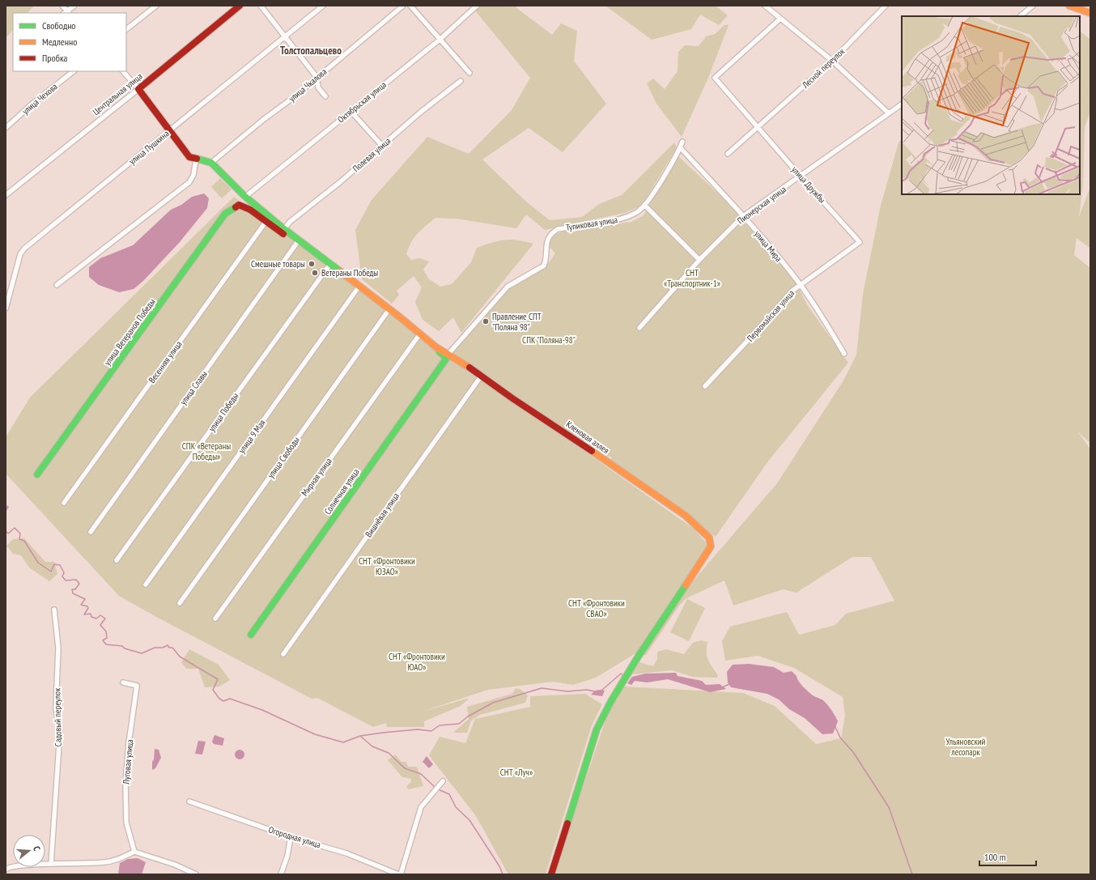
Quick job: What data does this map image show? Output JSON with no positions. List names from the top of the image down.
{
  "streets": {
    "street": [
      "Лесной переулок",
      "улица Чкалова",
      "Центральная улица",
      "улица Чехова",
      "Октябрьская улица",
      "улица Пушкина",
      "Полевая улица",
      "улица Дружбы",
      "Пионерская улица",
      "Тупиковая улица",
      "улица Мира",
      "Первомайская улица",
      "улица Ветеранов Победы",
      "Весенняя улица",
      "улица Славы",
      "улица Победы",
      "улица 9 Мая",
      "Кленовая аллея",
      "улица Свободы",
      "Мирная улица",
      "Солнечная улица",
      "Вишнёвая улица",
      "Садовый переулок",
      "Луговая улица",
      "Огородная улица"
    ]
  },
  "crossings": [
    ["Лесной переулок", "улица Дружбы"],
    ["улица Дружбы", "Пионерская улица"],
    ["улица Дружбы", "Первомайская улица"],
    ["Пионерская улица", "улица Мира"],
    ["Тупиковая улица", "улица Мира"],
    ["Тупиковая улица", "Кленовая аллея"],
    ["Тупиковая улица", "Солнечная улица"],
    ["улица Мира", "Первомайская улица"],
    ["улица Ветеранов Победы", "Весенняя улица"],
    ["Кленовая аллея", "Солнечная улица"],
    ["Кленовая аллея", "Вишнёвая улица"]
  ],
  "districts": ["Толстопальцево"],
  "parks": [
    "СНТ «Транспортник-1»",
    "СПК \"Поляна-98\"",
    "СПК «Ветераны Победы»",
    "СНТ «Фронтовики ЮЗАО»",
    "СНТ «Фронтовики СВАО»",
    "СНТ «Фронтовики ЮАО»",
    "Ульяновский лесопарк",
    "СНТ «Луч»"
  ],
  "places": ["Смешные товары", "Ветераны Победы", "Правление СПТ \"Поляна 98\""],
  "legend": ["Свободно", "Медленно", "Пробка"],
  "scale_bar": "100 m",
  "north": "right"
}
